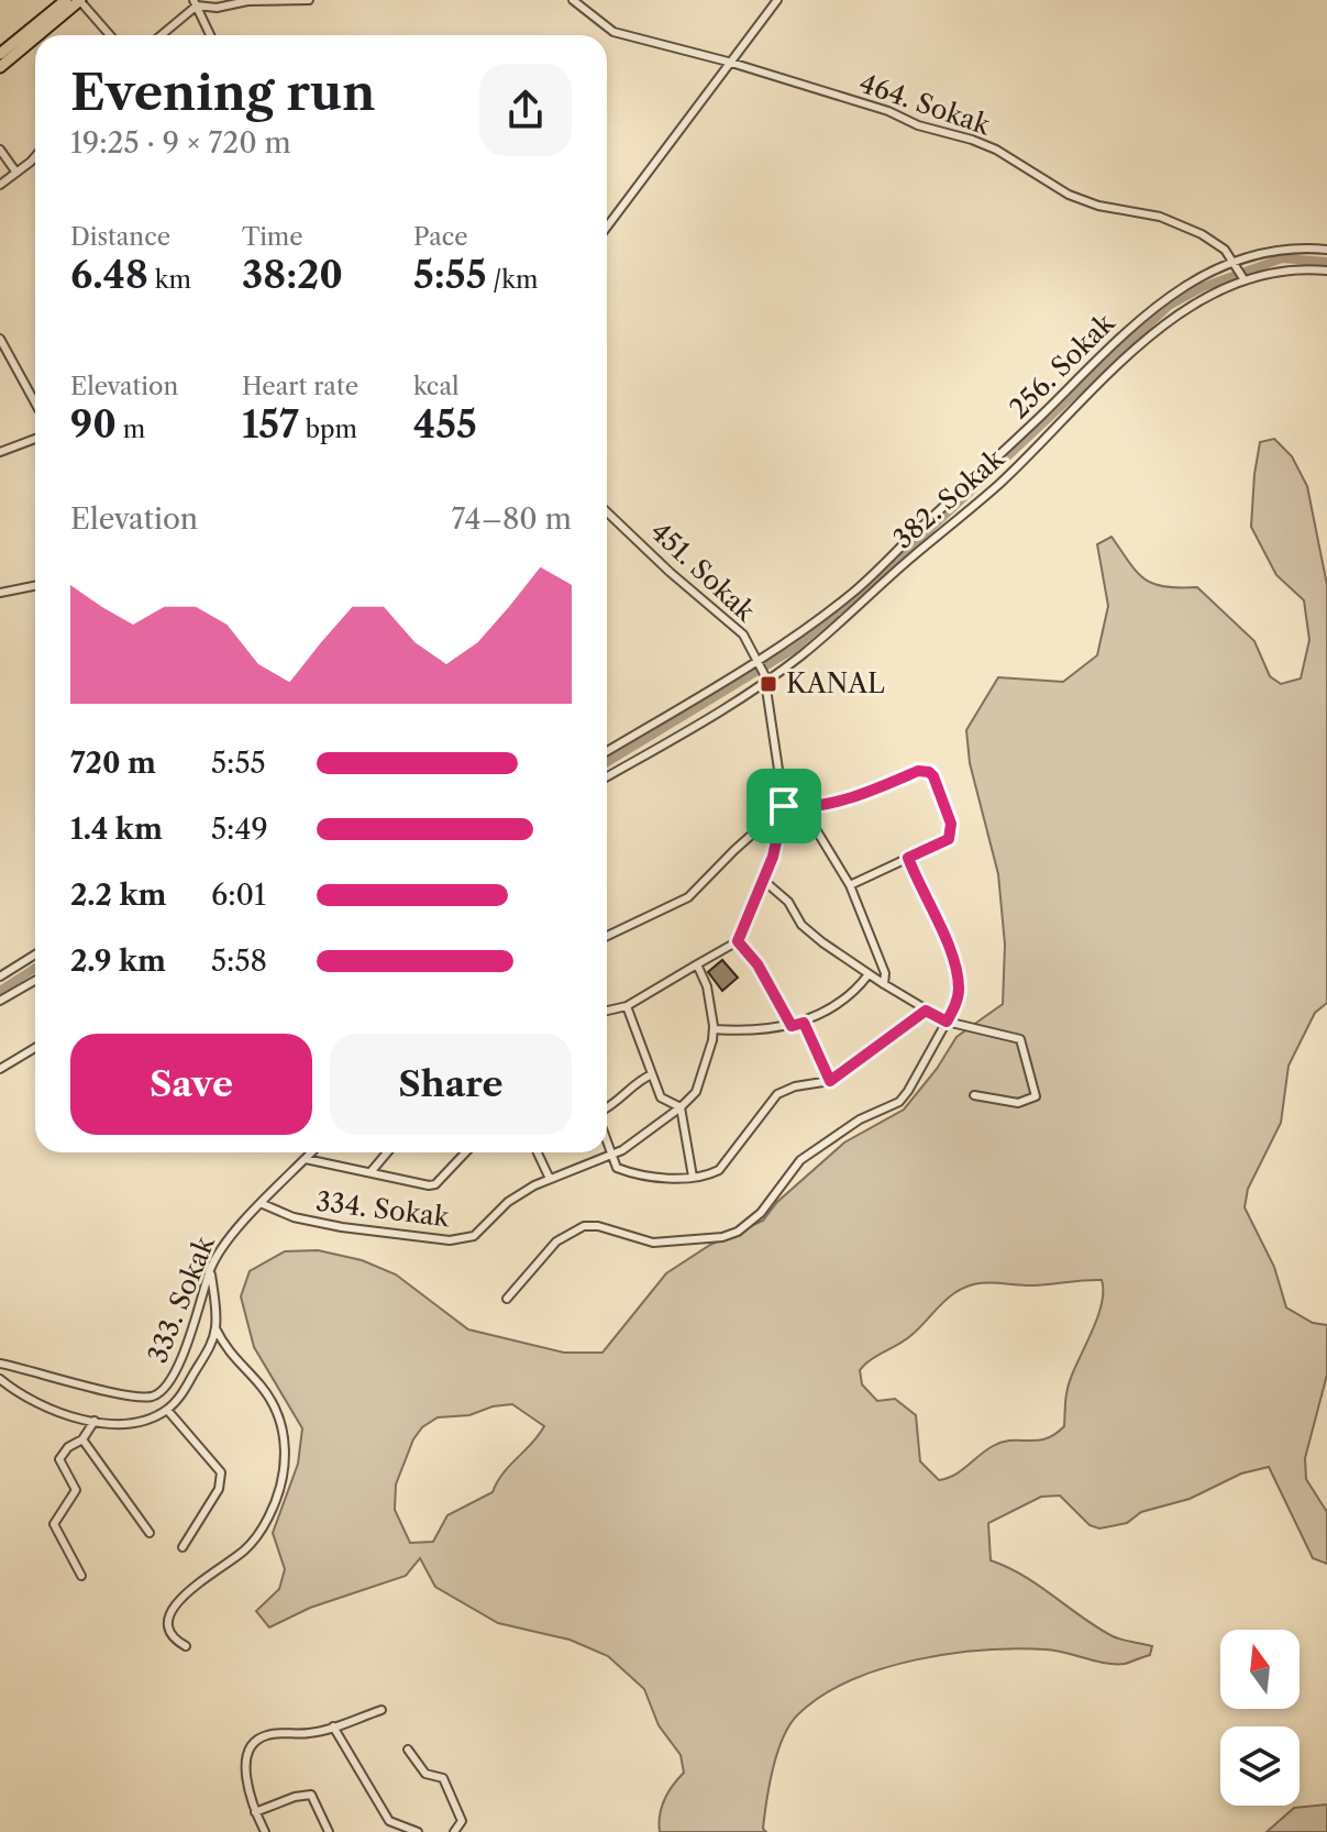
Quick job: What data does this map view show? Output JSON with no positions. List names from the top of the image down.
{
  "streets": {
    "street": [
      "464. Sokak",
      "256. Sokak",
      "382. Sokak",
      "451. Sokak",
      "334. Sokak",
      "333. Sokak"
    ]
  },
  "crossings": [
    ["464. Sokak", "256. Sokak"],
    ["464. Sokak", "382. Sokak"],
    ["256. Sokak", "451. Sokak"],
    ["382. Sokak", "451. Sokak"],
    ["334. Sokak", "333. Sokak"]
  ],
  "places": {
    "transit": ["KANAL"]
  },
  "north": "top",
  "page": {
    "heading": ["Evening run", "19:25 · 9 × 720 m"],
    "stats": [
      ["Distance", "6.48 km"],
      ["Time", "38:20"],
      ["Pace", "5:55 /km"],
      ["Elevation", "90 m"],
      ["Heart rate", "157 bpm"],
      ["kcal", "455"]
    ],
    "chart": ["Elevation", "74–80 m"],
    "list": [
      {
        "name": "720 m",
        "note": "5:55"
      },
      {
        "name": "1.4 km",
        "note": "5:49"
      },
      {
        "name": "2.2 km",
        "note": "6:01"
      },
      {
        "name": "2.9 km",
        "note": "5:58"
      }
    ],
    "buttons": ["Save", "Share"]
  }
}
